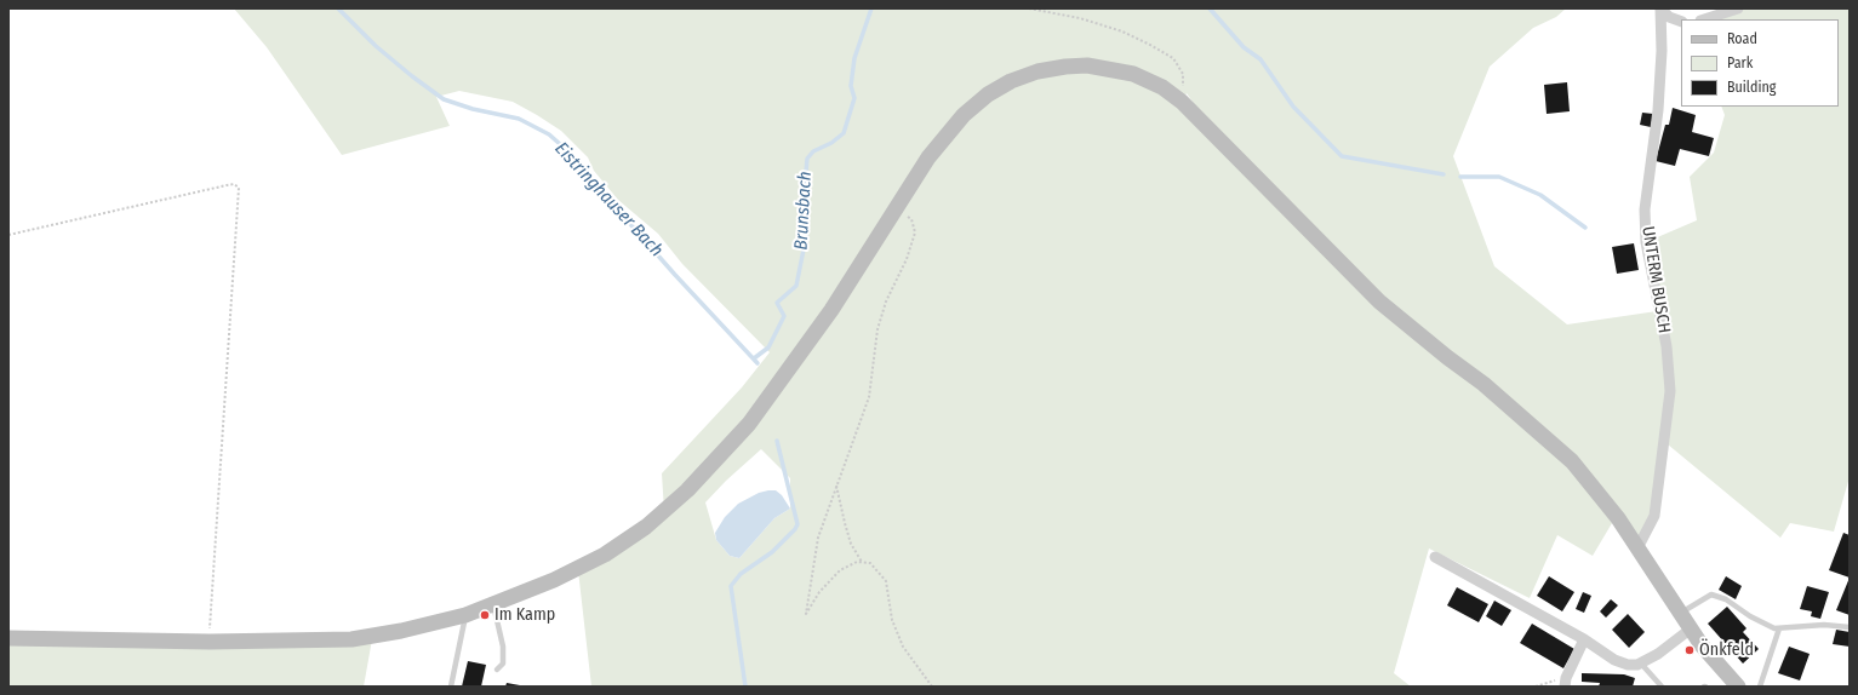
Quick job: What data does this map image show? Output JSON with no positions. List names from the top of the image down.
{
  "streets": {
    "street": ["UNTERM BUSCH"]
  },
  "water": ["Eistringhauser Bach", "Brunsbach"],
  "places": ["Im Kamp", "Önkfeld"],
  "legend": ["Road", "Park", "Building"]
}
